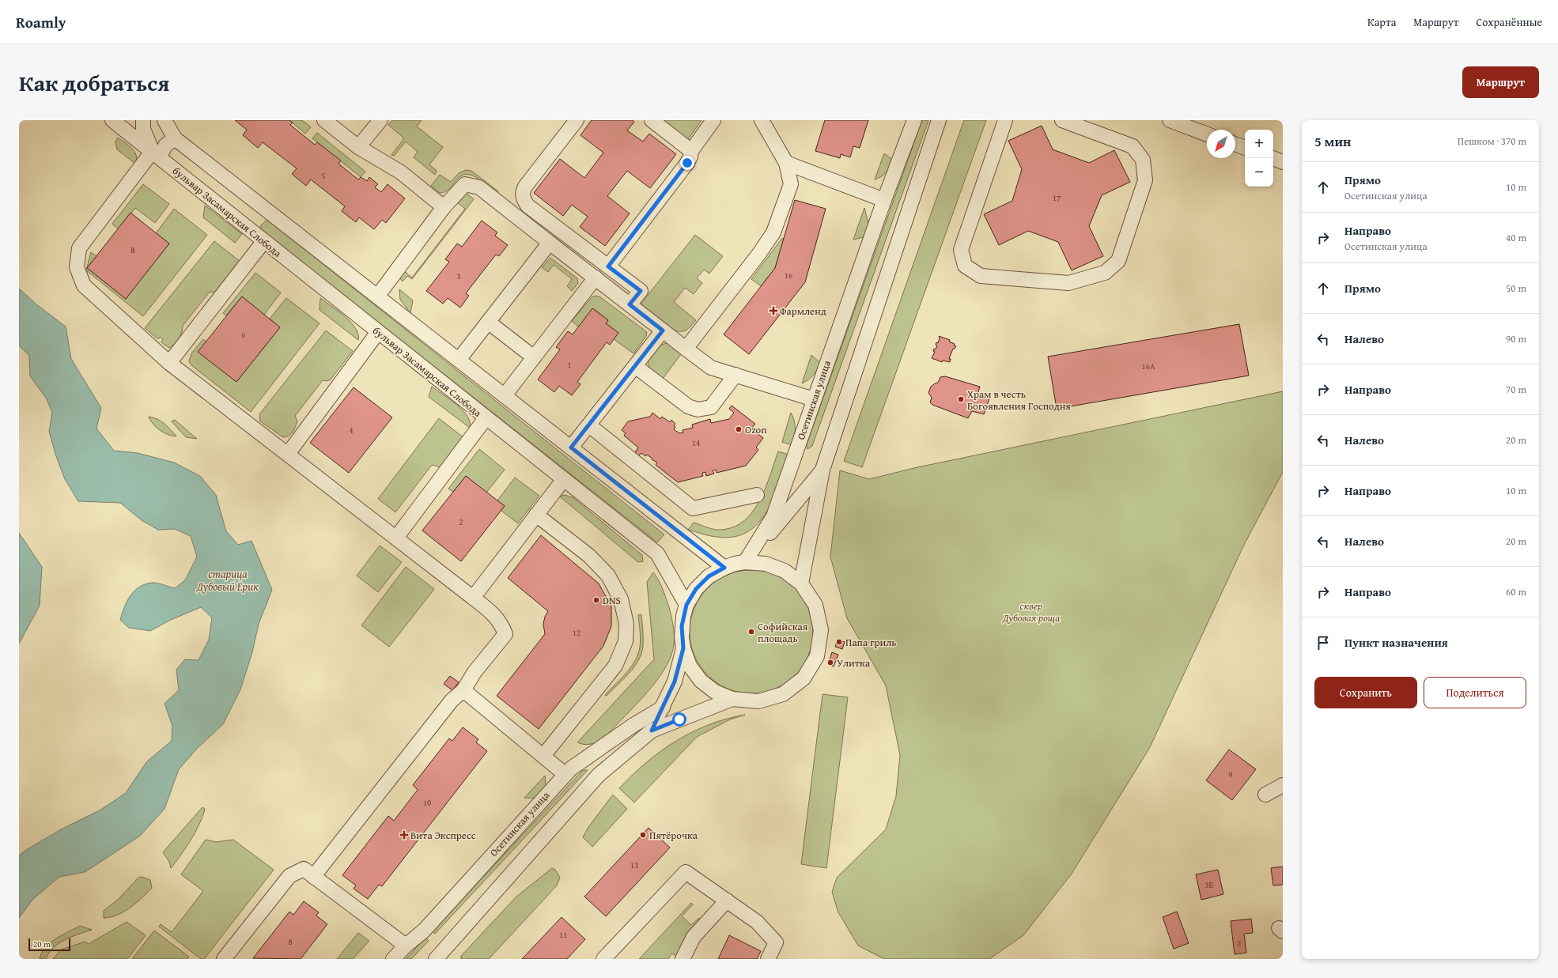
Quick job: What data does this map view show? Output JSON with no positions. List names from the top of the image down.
{
  "streets": {
    "street": ["бульвар Засамарская Слобода", "Осетинская улица"]
  },
  "water": ["старица Дубовый Ерик"],
  "parks": ["сквер Дубовая роща"],
  "places": {
    "health": ["Фармленд", "Вита Экспресс"],
    "other": [
      "Храм в честь Богоявления Господня",
      "Ozon",
      "DNS",
      "Софийская площадь",
      "Папа гриль",
      "Улитка",
      "Пятёрочка"
    ]
  },
  "house_numbers": [
    "5",
    "17",
    "8",
    "16",
    "3",
    "6",
    "1",
    "16А",
    "4",
    "14",
    "2",
    "12",
    "9",
    "10",
    "13",
    "3Б",
    "11",
    "8",
    "2"
  ],
  "scale_bar": "20 m",
  "north": "bottom left",
  "page": {
    "header": "Roamly",
    "nav": ["Карта", "Маршрут", "Сохранённые"],
    "title": "Как добраться",
    "buttons": [
      "Маршрут",
      ["Сохранить", "Поделиться"]
    ],
    "heading": ["5 мин", "Пешком · 370 m"],
    "map_buttons": ["+", "−"],
    "list": [
      ["Прямо", "Осетинская улица", "10 m"],
      ["Направо", "Осетинская улица", "40 m"],
      ["Прямо", "50 m"],
      ["Налево", "90 m"],
      ["Направо", "70 m"],
      ["Налево", "20 m"],
      ["Направо", "10 m"],
      ["Налево", "20 m"],
      ["Направо", "60 m"],
      "Пункт назначения"
    ],
    "scale": "20 m"
  }
}
